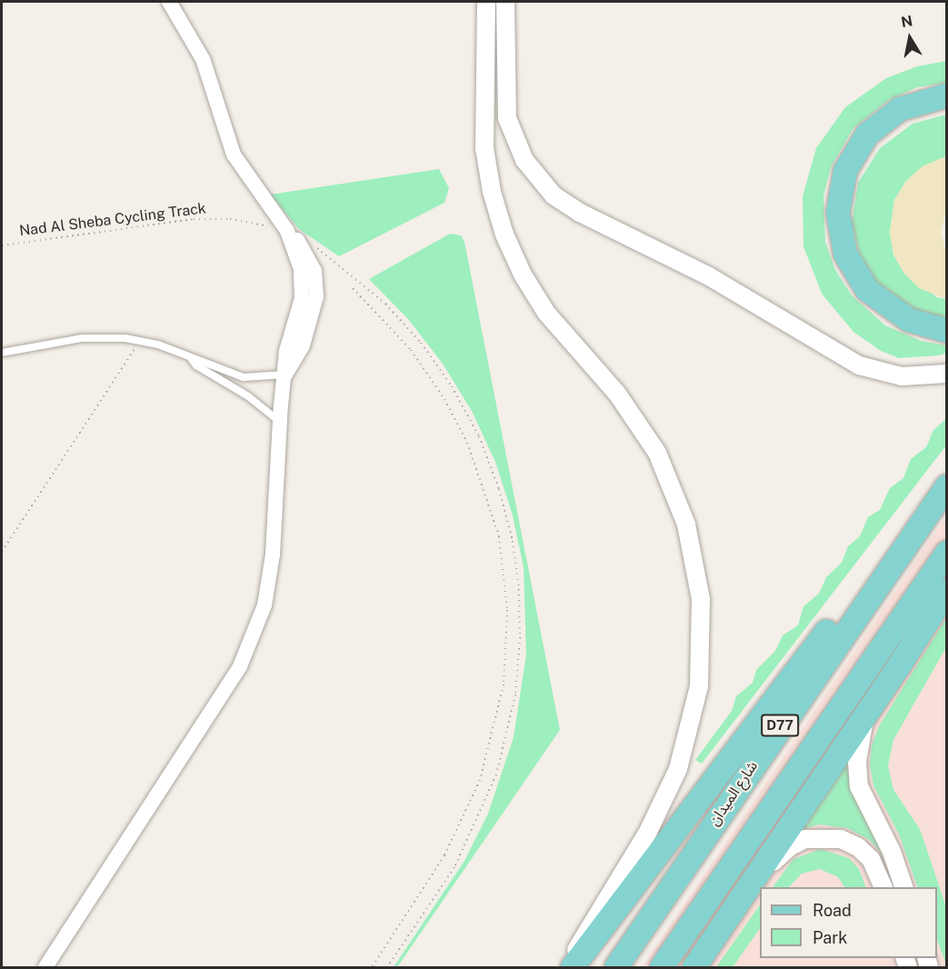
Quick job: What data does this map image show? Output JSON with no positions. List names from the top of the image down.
{
  "streets": {
    "main road": ["D77", "شارع الميدان"],
    "path": ["Nad Al Sheba Cycling Track"]
  },
  "legend": ["Road", "Park"],
  "north": "top"
}
